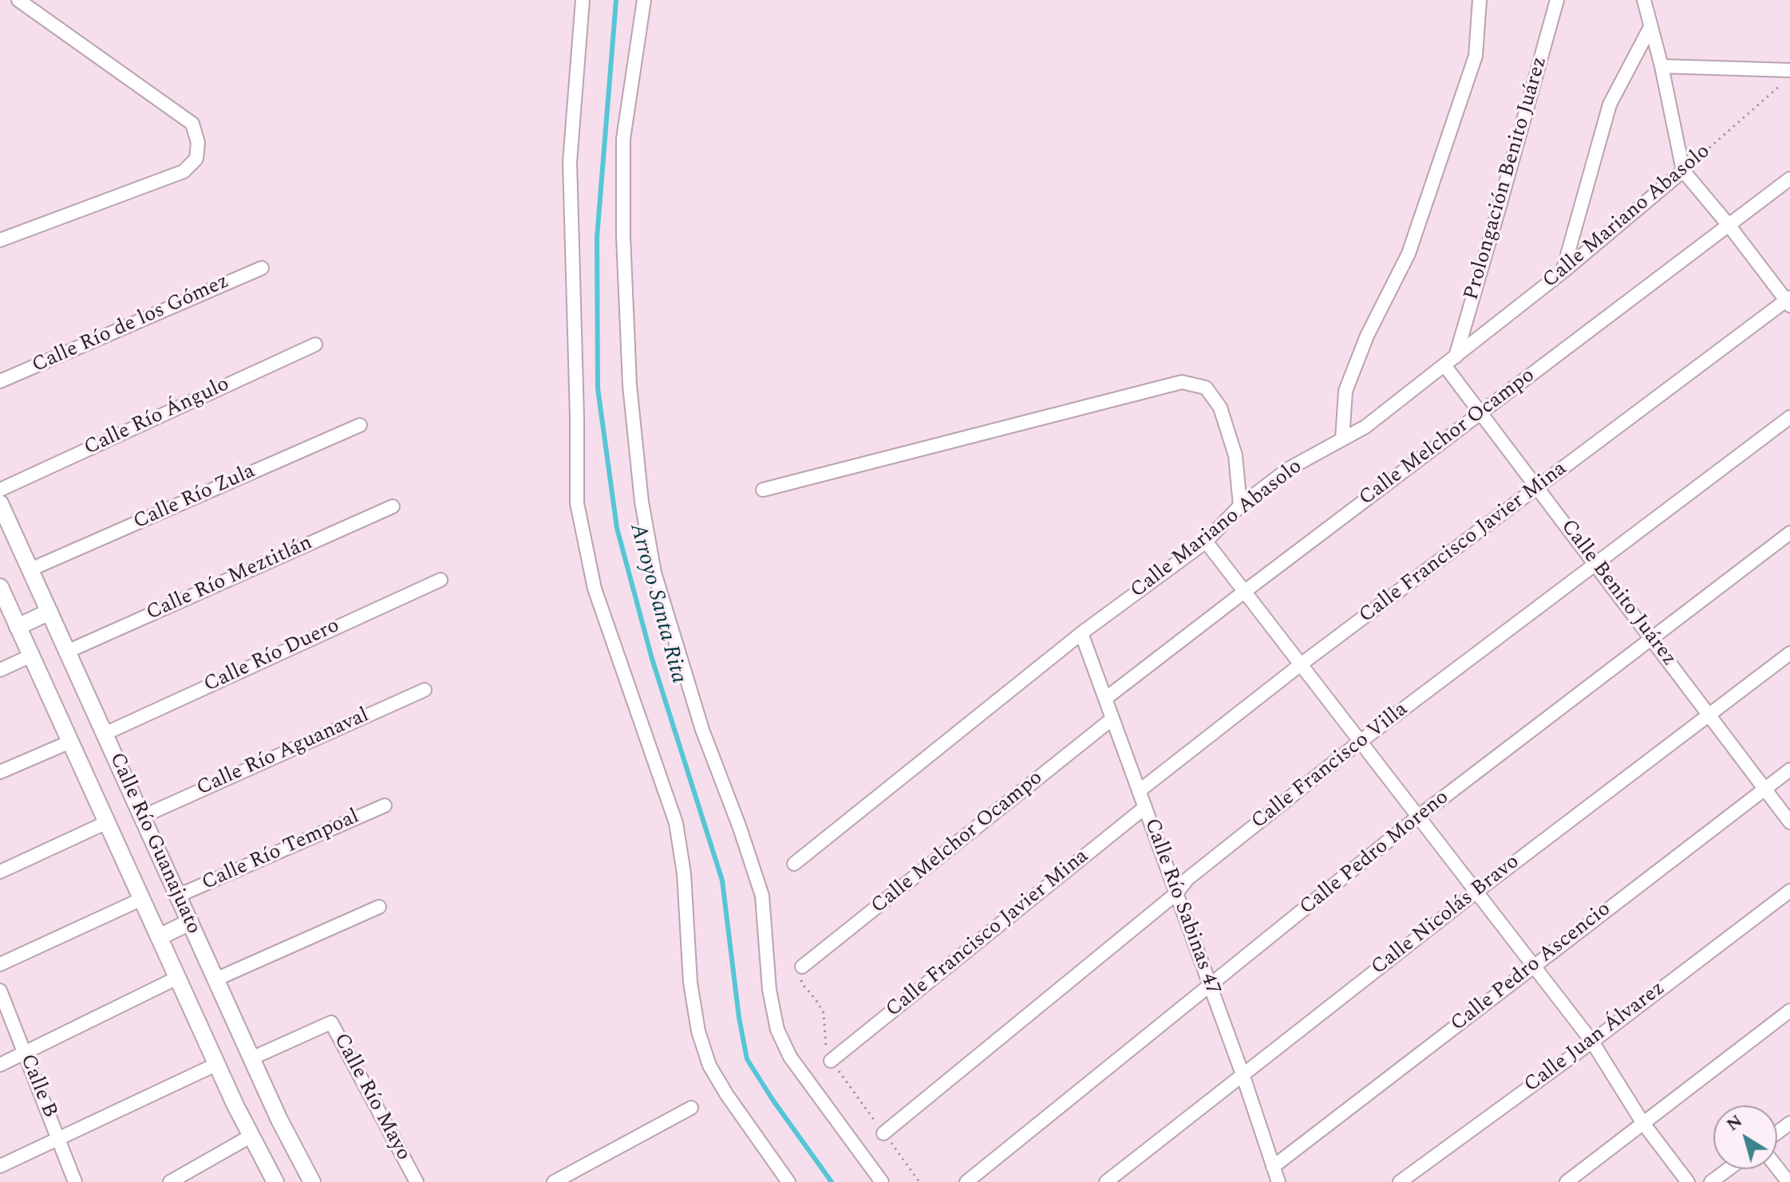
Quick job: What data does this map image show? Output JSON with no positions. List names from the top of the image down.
{
  "streets": {
    "street": [
      "Prolongación Benito Juárez",
      "Calle Mariano Abasolo",
      "Calle Río de los Gómez",
      "Calle Río Ángulo",
      "Calle Melchor Ocampo",
      "Calle Río Zula",
      "Calle Francisco Javier Mina",
      "Calle Río Meztitlán",
      "Calle Benito Juárez",
      "Calle Río Duero",
      "Calle Río Aguanaval",
      "Calle Francisco Villa",
      "Calle Río Guanajuato",
      "Calle Río Tempoal",
      "Calle Pedro Moreno",
      "Calle Río Sabinas 47",
      "Calle Nicolás Bravo",
      "Calle Pedro Ascencio",
      "Calle Juan Álvarez",
      "Calle B",
      "Calle Río Mayo"
    ]
  },
  "crossings": [
    ["Prolongación Benito Juárez", "Calle Mariano Abasolo"],
    ["Prolongación Benito Juárez", "Calle Benito Juárez"],
    ["Calle Mariano Abasolo", "Calle Benito Juárez"],
    ["Calle Mariano Abasolo", "Calle Río Sabinas 47"],
    ["Calle Melchor Ocampo", "Calle Benito Juárez"],
    ["Calle Melchor Ocampo", "Calle Río Sabinas 47"],
    ["Calle Río Zula", "Calle Río Guanajuato"],
    ["Calle Francisco Javier Mina", "Calle Benito Juárez"],
    ["Calle Francisco Javier Mina", "Calle Río Sabinas 47"],
    ["Calle Río Meztitlán", "Calle Río Guanajuato"],
    ["Calle Benito Juárez", "Calle Francisco Villa"],
    ["Calle Benito Juárez", "Calle Pedro Moreno"],
    ["Calle Benito Juárez", "Calle Nicolás Bravo"],
    ["Calle Benito Juárez", "Calle Pedro Ascencio"],
    ["Calle Río Duero", "Calle Río Guanajuato"],
    ["Calle Río Aguanaval", "Calle Río Guanajuato"],
    ["Calle Francisco Villa", "Calle Río Sabinas 47"],
    ["Calle Río Guanajuato", "Calle Río Tempoal"],
    ["Calle Río Guanajuato", "Calle Río Mayo"],
    ["Calle Pedro Moreno", "Calle Río Sabinas 47"],
    ["Calle Río Sabinas 47", "Calle Nicolás Bravo"],
    ["Calle Río Sabinas 47", "Calle Pedro Ascencio"]
  ],
  "water": ["Arroyo Santa Rita"],
  "north": "top left"
}
